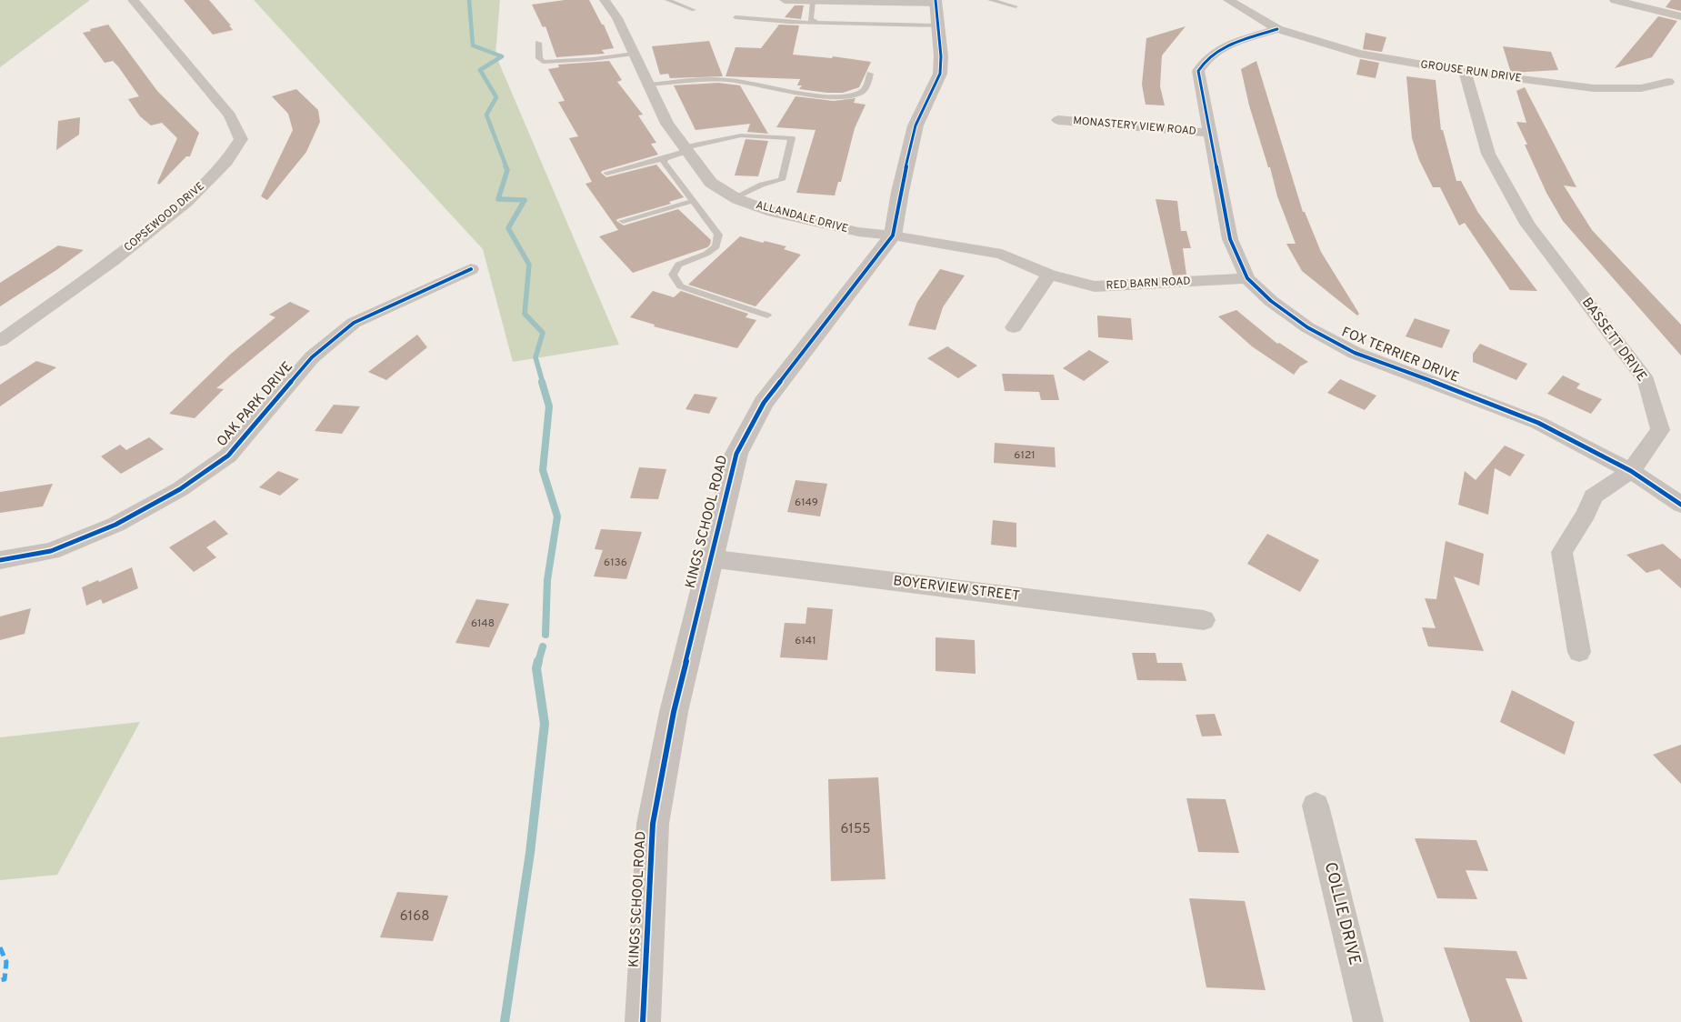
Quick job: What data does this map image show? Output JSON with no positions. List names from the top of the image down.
{
  "streets": {
    "street": [
      "GROUSE RUN DRIVE",
      "MONASTERY VIEW ROAD",
      "COPSEWOOD DRIVE",
      "ALLANDALE DRIVE",
      "RED BARN ROAD",
      "BASSETT DRIVE",
      "FOX TERRIER DRIVE",
      "OAK PARK DRIVE",
      "KINGS SCHOOL ROAD",
      "BOYERVIEW STREET",
      "COLLIE DRIVE"
    ]
  },
  "crossings": [
    ["GROUSE RUN DRIVE", "BASSETT DRIVE"],
    ["GROUSE RUN DRIVE", "FOX TERRIER DRIVE"],
    ["MONASTERY VIEW ROAD", "FOX TERRIER DRIVE"],
    ["ALLANDALE DRIVE", "RED BARN ROAD"],
    ["ALLANDALE DRIVE", "KINGS SCHOOL ROAD"],
    ["RED BARN ROAD", "FOX TERRIER DRIVE"],
    ["RED BARN ROAD", "KINGS SCHOOL ROAD"],
    ["BASSETT DRIVE", "FOX TERRIER DRIVE"],
    ["KINGS SCHOOL ROAD", "BOYERVIEW STREET"]
  ],
  "house_numbers": [
    "6121",
    "6149",
    "6136",
    "6148",
    "6141",
    "6155",
    "6168"
  ]
}
